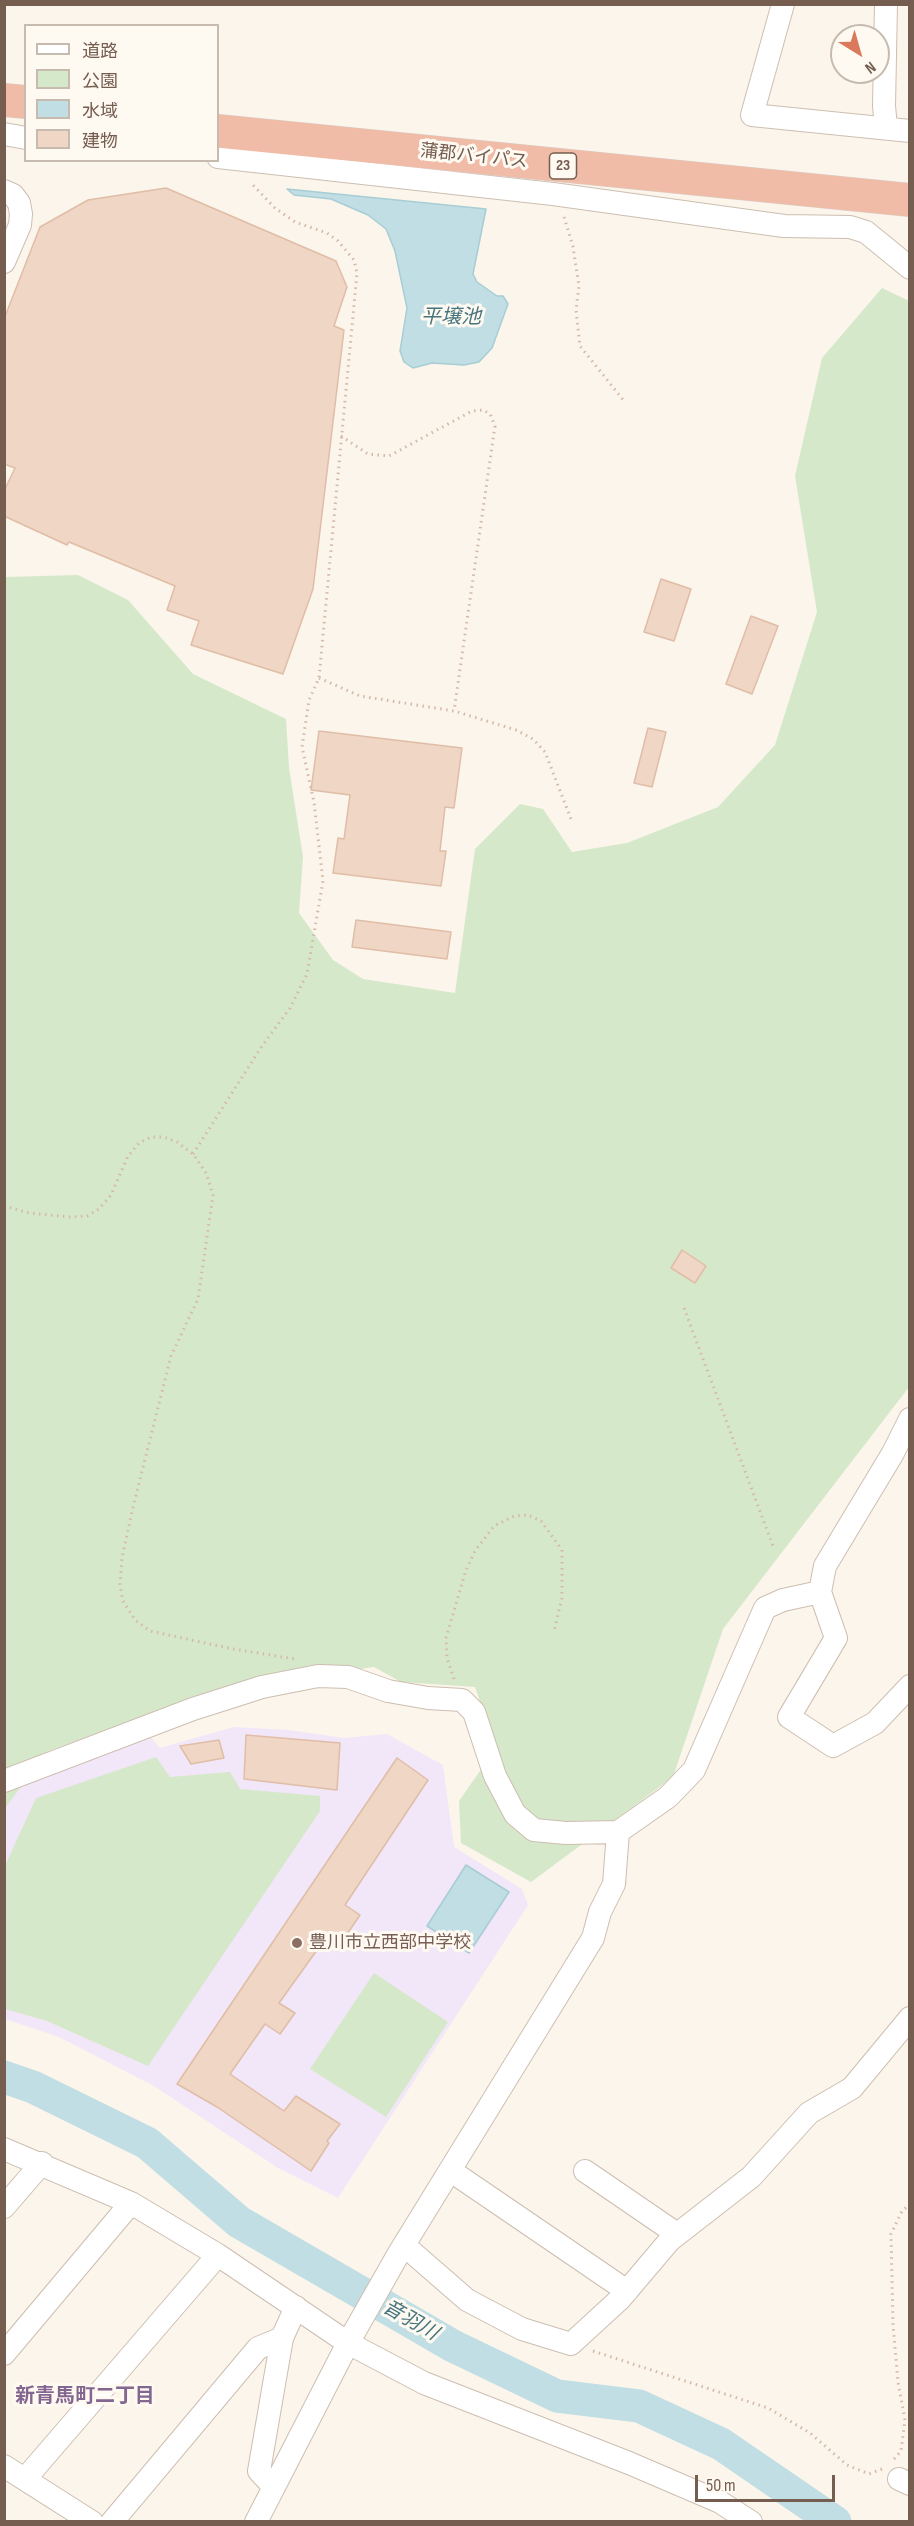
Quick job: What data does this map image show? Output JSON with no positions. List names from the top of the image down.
{
  "streets": {
    "highway": ["蒲郡バイパス", "23"]
  },
  "districts": ["新青馬町二丁目"],
  "water": ["平壌池", "音羽川"],
  "places": ["豊川市立西部中学校"],
  "legend": [
    "道路",
    "公園",
    "水域",
    "建物"
  ],
  "scale_bar": "50 m",
  "north": "bottom right"
}
